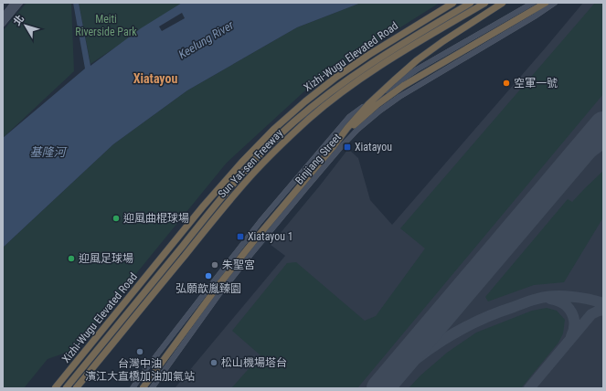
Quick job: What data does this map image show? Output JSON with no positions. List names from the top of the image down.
{
  "streets": {
    "highway": ["Xizhi-Wugu Elevated Road", "Sun Yat-sen Freeway"],
    "main road": ["Binjiang Street"]
  },
  "districts": ["Xiatayou"],
  "water": ["Keelung River", "基隆河"],
  "parks": ["Meiti Riverside Park"],
  "places": {
    "other": [
      "空軍一號",
      "迎風曲棍球場",
      "迎風足球場",
      "朱聖宮",
      "弘願歆胤臻園",
      "台灣中油 濱江大直橋加油加氣站",
      "松山機場塔台"
    ],
    "transit": ["Xiatayou", "Xiatayou 1"]
  },
  "north": "top left"
}
